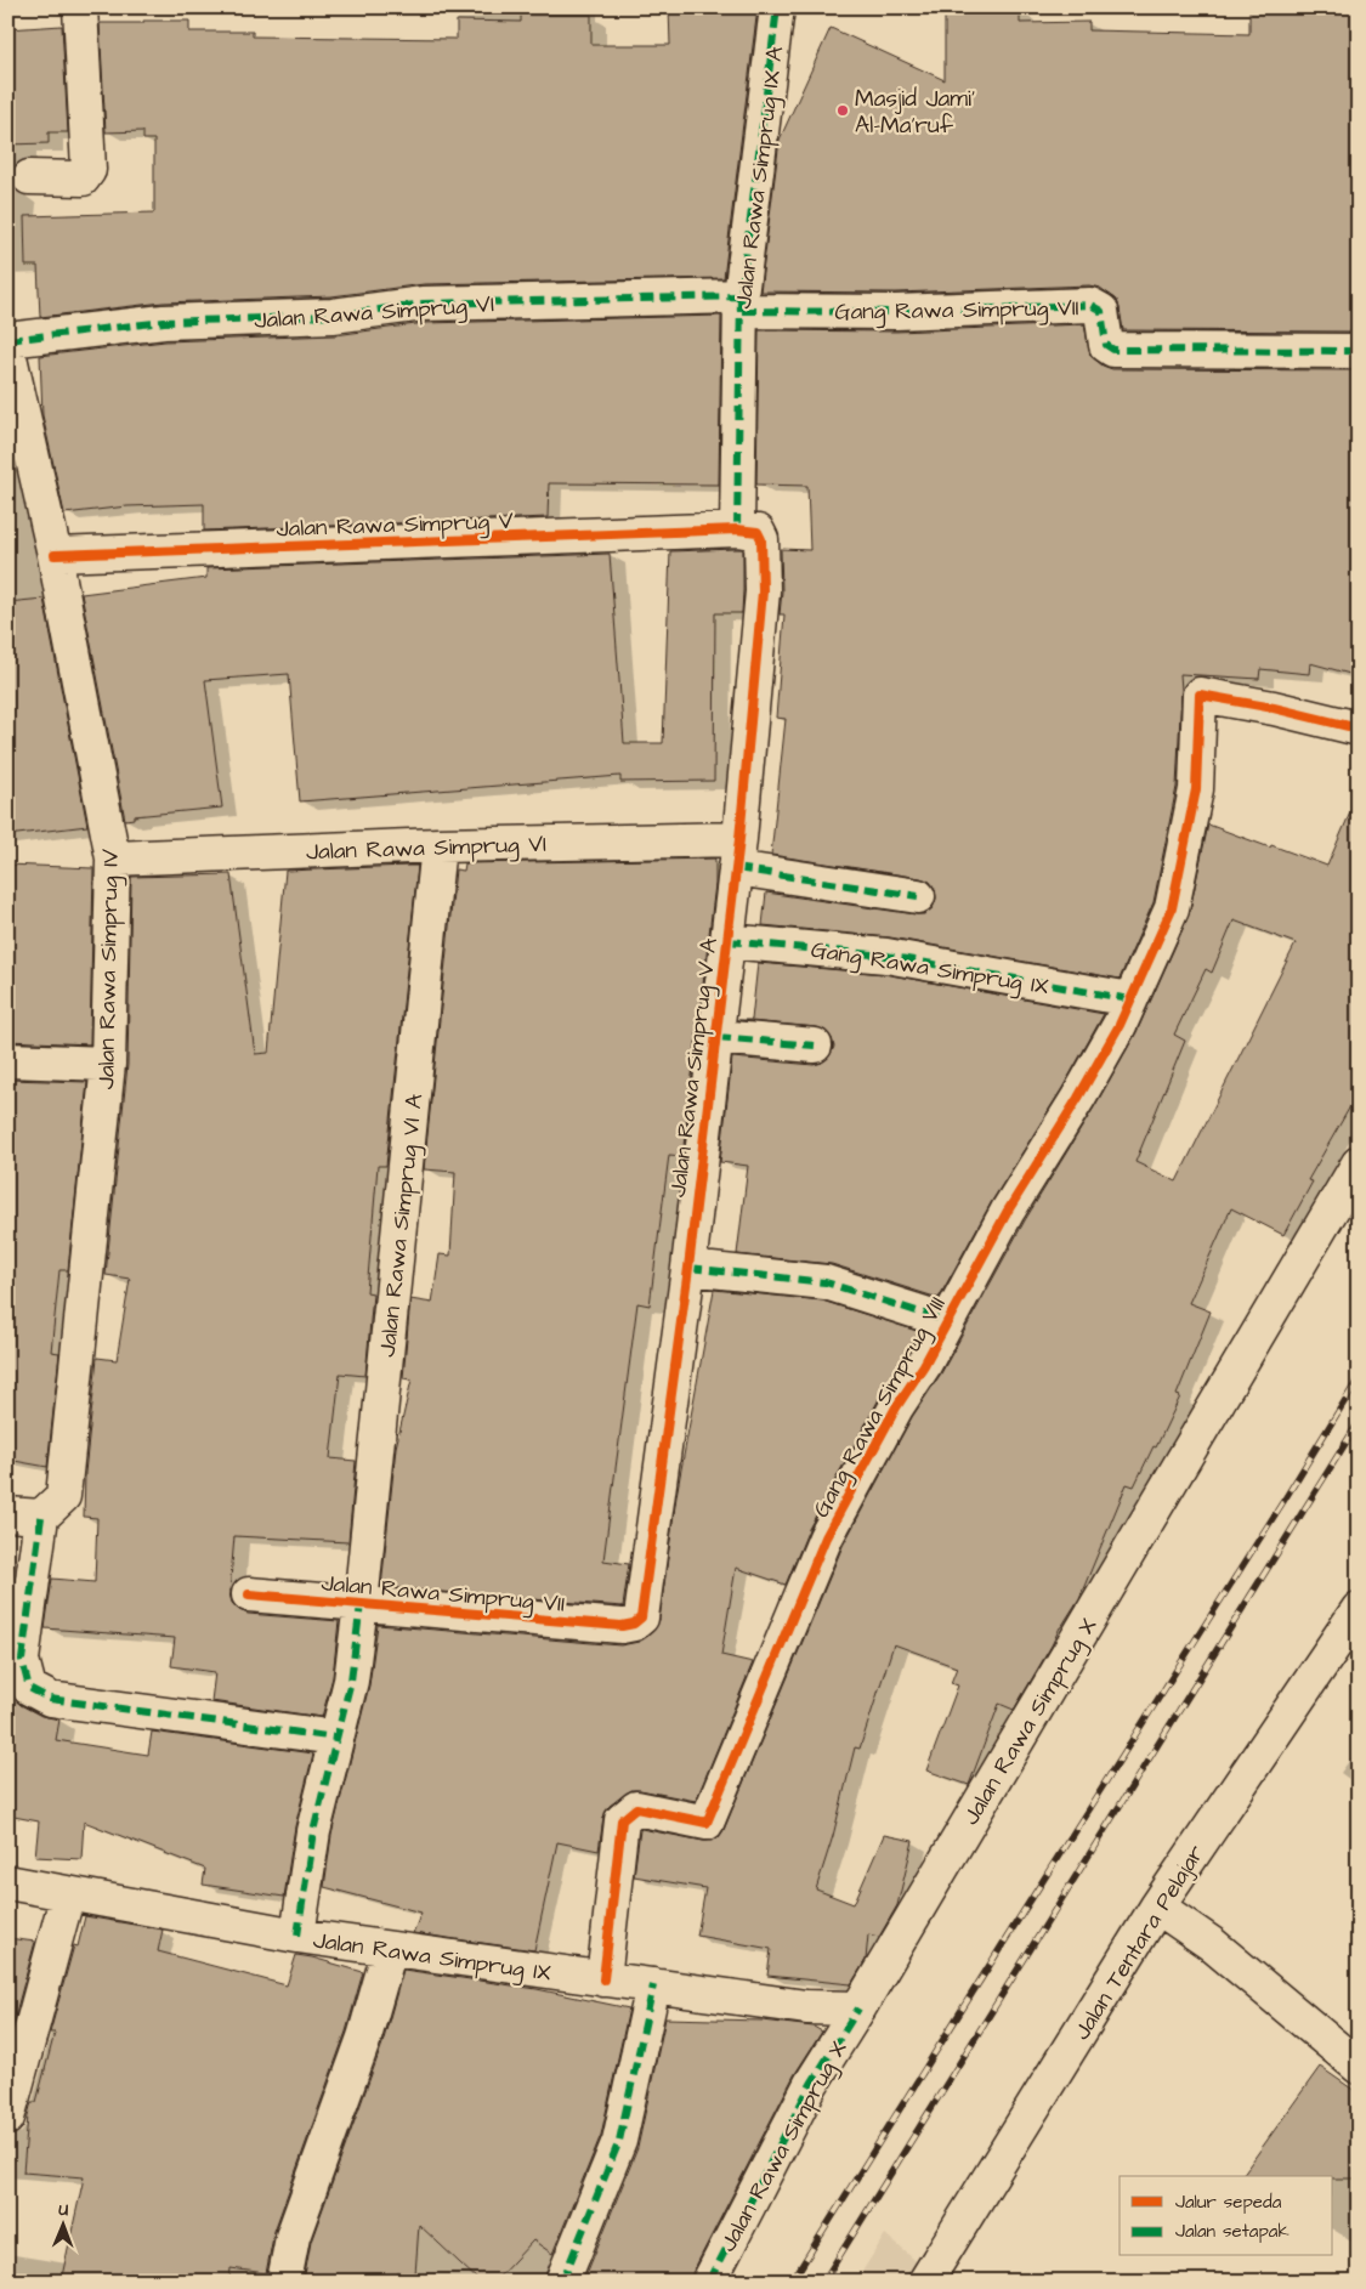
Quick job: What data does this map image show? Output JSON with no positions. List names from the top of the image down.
{
  "streets": {
    "street": [
      "Jalan Rawa Simprug IX A",
      "Gang Rawa Simprug VII",
      "Jalan Rawa Simprug VI",
      "Jalan Rawa Simprug V",
      "Gang Rawa Simprug IX",
      "Jalan Rawa Simprug IV",
      "Jalan Rawa Simprug V A",
      "Jalan Rawa Simprug VI A",
      "Gang Rawa Simprug VIII",
      "Jalan Rawa Simprug VII",
      "Jalan Rawa Simprug X",
      "Jalan Tentara Pelajar",
      "Jalan Rawa Simprug IX"
    ]
  },
  "crossings": [
    ["Jalan Rawa Simprug IX A", "Gang Rawa Simprug VII"],
    ["Jalan Rawa Simprug IX A", "Jalan Rawa Simprug VI"],
    ["Jalan Rawa Simprug IX A", "Jalan Rawa Simprug V"],
    ["Jalan Rawa Simprug IX A", "Jalan Rawa Simprug V A"],
    ["Gang Rawa Simprug VII", "Jalan Rawa Simprug VI"],
    ["Jalan Rawa Simprug VI", "Jalan Rawa Simprug IV"],
    ["Jalan Rawa Simprug VI", "Jalan Rawa Simprug V A"],
    ["Jalan Rawa Simprug VI", "Jalan Rawa Simprug VI A"],
    ["Jalan Rawa Simprug V", "Jalan Rawa Simprug IV"],
    ["Jalan Rawa Simprug V", "Jalan Rawa Simprug V A"],
    ["Gang Rawa Simprug IX", "Jalan Rawa Simprug V A"],
    ["Gang Rawa Simprug IX", "Gang Rawa Simprug VIII"],
    ["Jalan Rawa Simprug V A", "Jalan Rawa Simprug VII"],
    ["Jalan Rawa Simprug VI A", "Jalan Rawa Simprug VII"],
    ["Jalan Rawa Simprug VI A", "Jalan Rawa Simprug IX"],
    ["Gang Rawa Simprug VIII", "Jalan Rawa Simprug IX"],
    ["Jalan Rawa Simprug X", "Jalan Rawa Simprug IX"]
  ],
  "places": ["Masjid Jami' Al-Ma'ruf"],
  "legend": ["Jalur sepeda", "Jalan setapak"],
  "north": "top"
}
